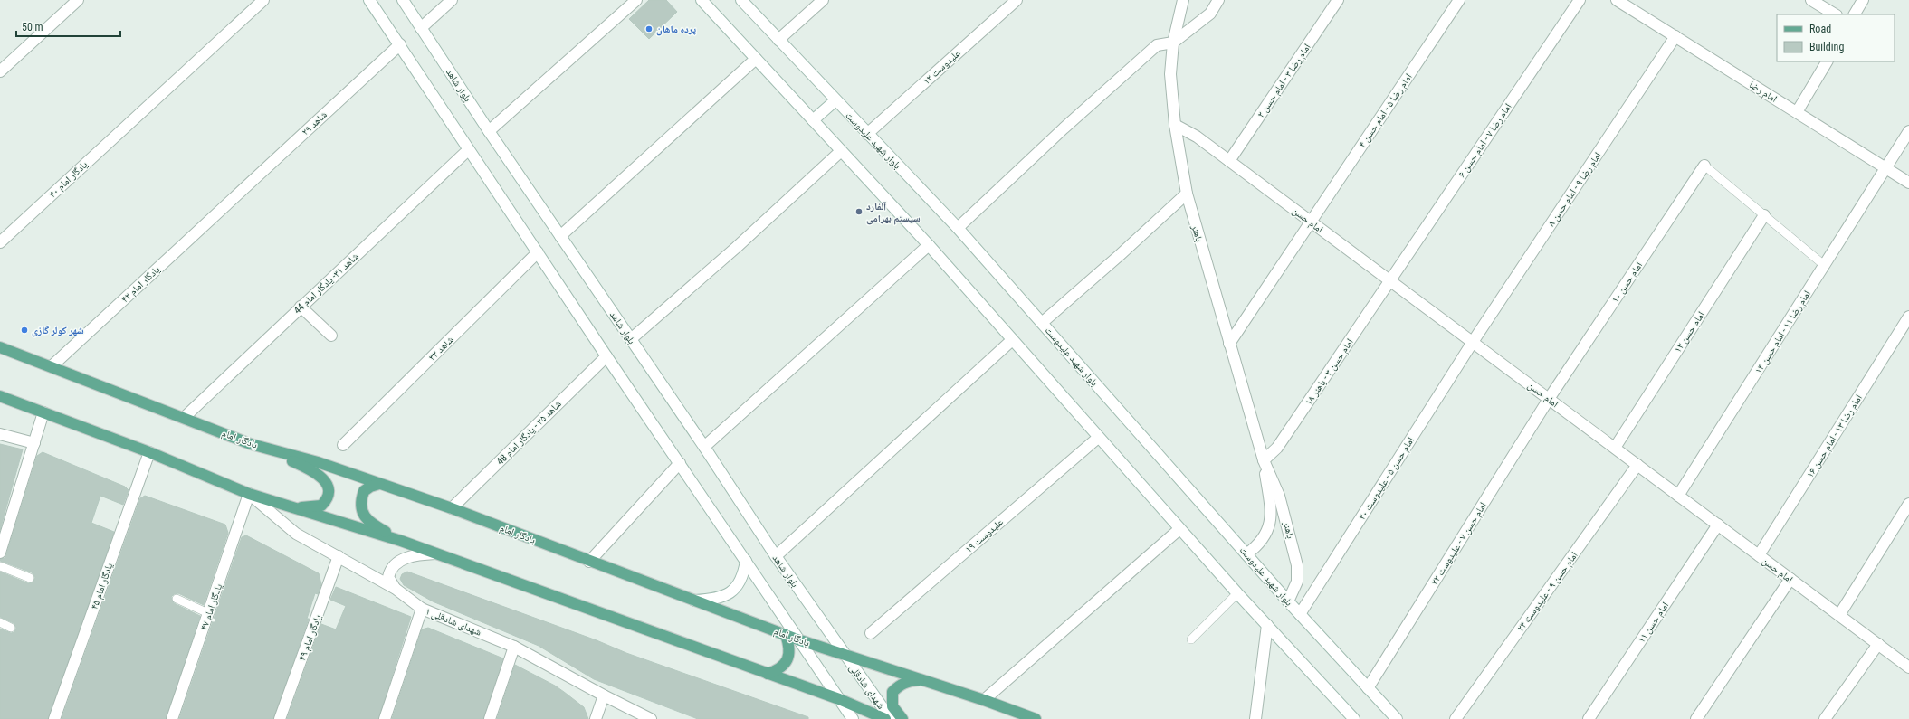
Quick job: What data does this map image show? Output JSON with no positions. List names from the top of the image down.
{
  "streets": {
    "main road": ["یادگار امام"],
    "street": [
      "علیدوست ۱۲",
      "امام رضا ۳ - امام حسن ۲",
      "بلوار شاهد",
      "امام رضا",
      "امام رضا ۵ - امام حسن ۴",
      "شاهد ۲۹",
      "بلوار شهید علیدوست",
      "امام رضا ۷ - امام حسن ۶",
      "یادگار امام ۴۰",
      "امام رضا ۹ - امام حسن ۸",
      "امام حسن",
      "باهنر",
      "امام حسن ۱۰",
      "شاهد ۳۱- یادگار امام 44",
      "یادگار امام ۴۲",
      "امام حسن ۱۲",
      "امام رضا ۱۱ - امام حسن ۱۴",
      "شاهد ۳۳",
      "امام حسن ۳ - باهنر ۱۸",
      "شاهد ۳۵ - یادگار امام 48",
      "امام رضا ۱۳ - امام حسن ۱۶",
      "امام حسن ۵ - علیدوست ۲۰",
      "علیدوست ۱۹",
      "امام حسن ۷ - علیدوست ۲۲",
      "یادگار امام ۴۵",
      "امام حسن ۹ - علیدوست ۲۴",
      "یادگار امام ۴۷",
      "شهدای شادقلی ۱",
      "امام حسن ۱۱",
      "یادگار امام ۴۹",
      "شهدای شادقلی"
    ]
  },
  "crossings": [
    ["علیدوست ۱۲", "بلوار شهید علیدوست"],
    ["امام رضا ۳ - امام حسن ۲", "امام حسن"],
    ["بلوار شاهد", "یادگار امام"],
    ["بلوار شاهد", "شهدای شادقلی"],
    ["امام رضا", "امام رضا ۹ - امام حسن ۸"],
    ["امام رضا", "امام رضا ۱۱ - امام حسن ۱۴"],
    ["امام رضا ۵ - امام حسن ۴", "امام حسن"],
    ["امام رضا ۵ - امام حسن ۴", "باهنر"],
    ["شاهد ۲۹", "یادگار امام ۴۲"],
    ["بلوار شهید علیدوست", "باهنر"],
    ["بلوار شهید علیدوست", "امام حسن ۵ - علیدوست ۲۰"],
    ["بلوار شهید علیدوست", "امام حسن ۷ - علیدوست ۲۲"],
    ["امام رضا ۷ - امام حسن ۶", "امام حسن"],
    ["امام رضا ۷ - امام حسن ۶", "امام حسن ۳ - باهنر ۱۸"],
    ["امام رضا ۹ - امام حسن ۸", "امام حسن"],
    ["امام رضا ۹ - امام حسن ۸", "امام حسن ۵ - علیدوست ۲۰"],
    ["امام حسن", "باهنر"],
    ["امام حسن", "امام حسن ۱۰"],
    ["امام حسن", "امام حسن ۱۲"],
    ["امام حسن", "امام رضا ۱۱ - امام حسن ۱۴"],
    ["امام حسن", "امام حسن ۳ - باهنر ۱۸"],
    ["امام حسن", "امام رضا ۱۳ - امام حسن ۱۶"],
    ["امام حسن", "امام حسن ۵ - علیدوست ۲۰"],
    ["امام حسن", "امام حسن ۷ - علیدوست ۲۲"],
    ["امام حسن", "امام حسن ۹ - علیدوست ۲۴"],
    ["امام حسن", "امام حسن ۱۱"],
    ["باهنر", "امام حسن ۳ - باهنر ۱۸"],
    ["امام حسن ۱۰", "امام حسن ۷ - علیدوست ۲۲"],
    ["شاهد ۳۱- یادگار امام 44", "یادگار امام"],
    ["یادگار امام ۴۲", "یادگار امام"],
    ["شاهد ۳۵ - یادگار امام 48", "یادگار امام"],
    ["یادگار امام", "شهدای شادقلی"],
    ["یادگار امام ۴۷", "شهدای شادقلی ۱"],
    ["شهدای شادقلی ۱", "یادگار امام ۴۹"]
  ],
  "places": ["پرده ماهان", "آلفارد سیستم بهرامی", "شهر کولر گازی"],
  "legend": ["Road", "Building"],
  "scale_bar": "50 m"
}
